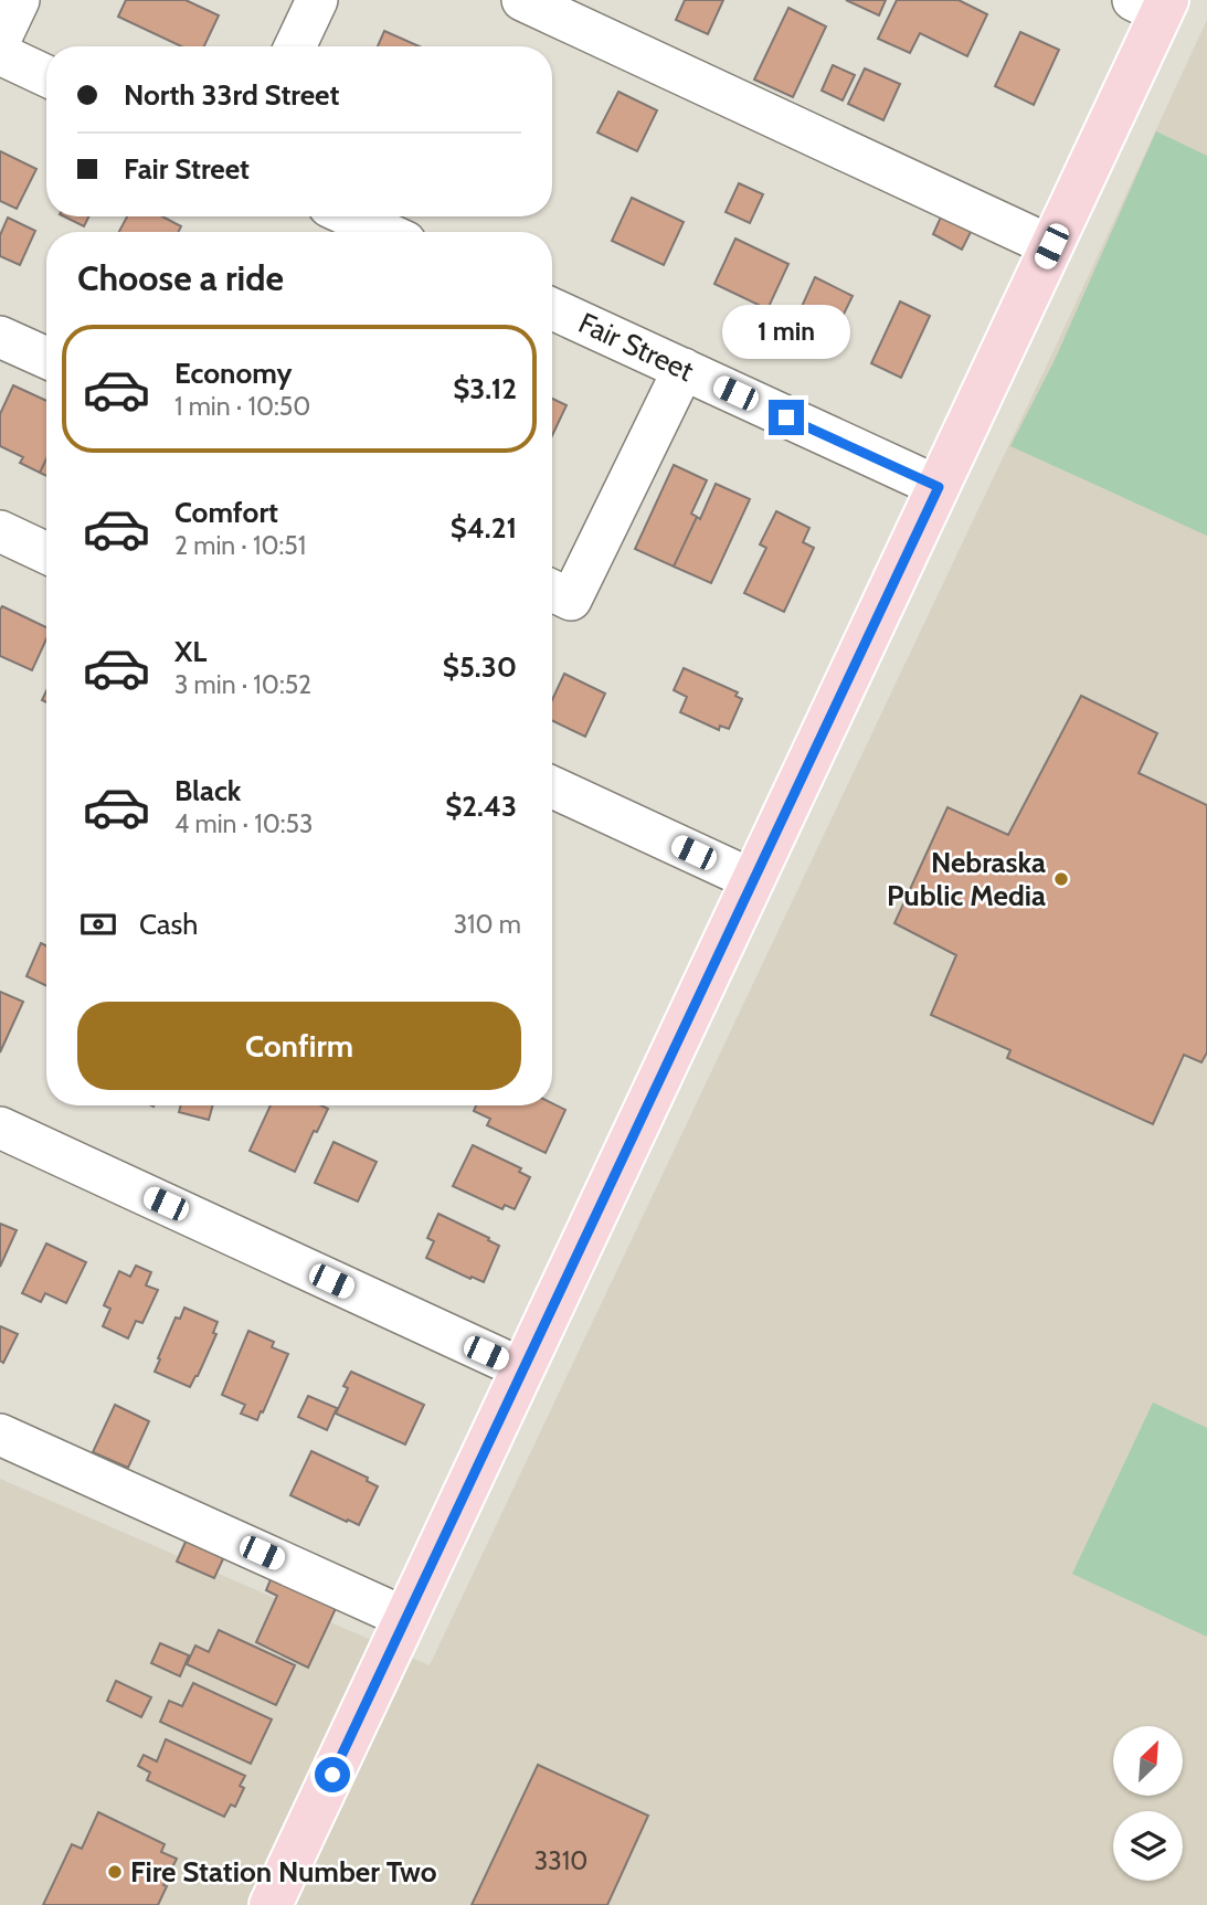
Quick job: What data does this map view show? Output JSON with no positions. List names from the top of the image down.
{
  "streets": {
    "street": ["Fair Street"]
  },
  "places": ["Nebraska Public Media", "Fire Station Number Two"],
  "house_numbers": ["3310"],
  "north": "top right",
  "page": {
    "banner": ["North 33rd Street", "Fair Street"],
    "heading": "Choose a ride",
    "bubble": "1 min",
    "list": [
      {
        "name": "Economy",
        "note": "1 min · 10:50",
        "value": "$3.12"
      },
      {
        "name": "Comfort",
        "note": "2 min · 10:51",
        "value": "$4.21"
      },
      {
        "name": "XL",
        "note": "3 min · 10:52",
        "value": "$5.30"
      },
      {
        "name": "Black",
        "note": "4 min · 10:53",
        "value": "$2.43"
      }
    ],
    "pay": ["Cash", "310 m"],
    "buttons": "Confirm"
  }
}
